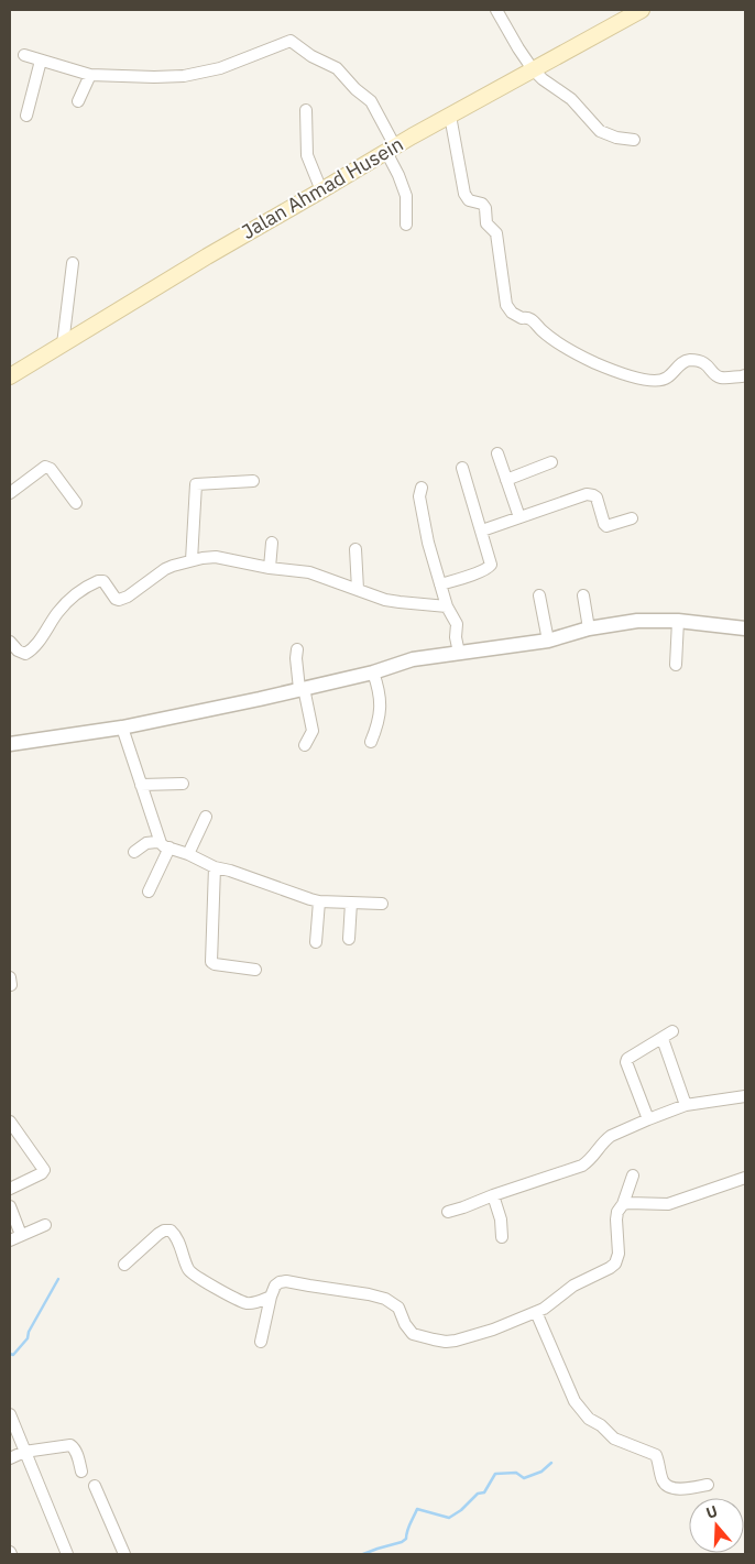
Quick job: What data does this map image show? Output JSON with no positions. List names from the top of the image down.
{
  "streets": {
    "main road": ["Jalan Ahmad Husein"]
  },
  "north": "top"
}
